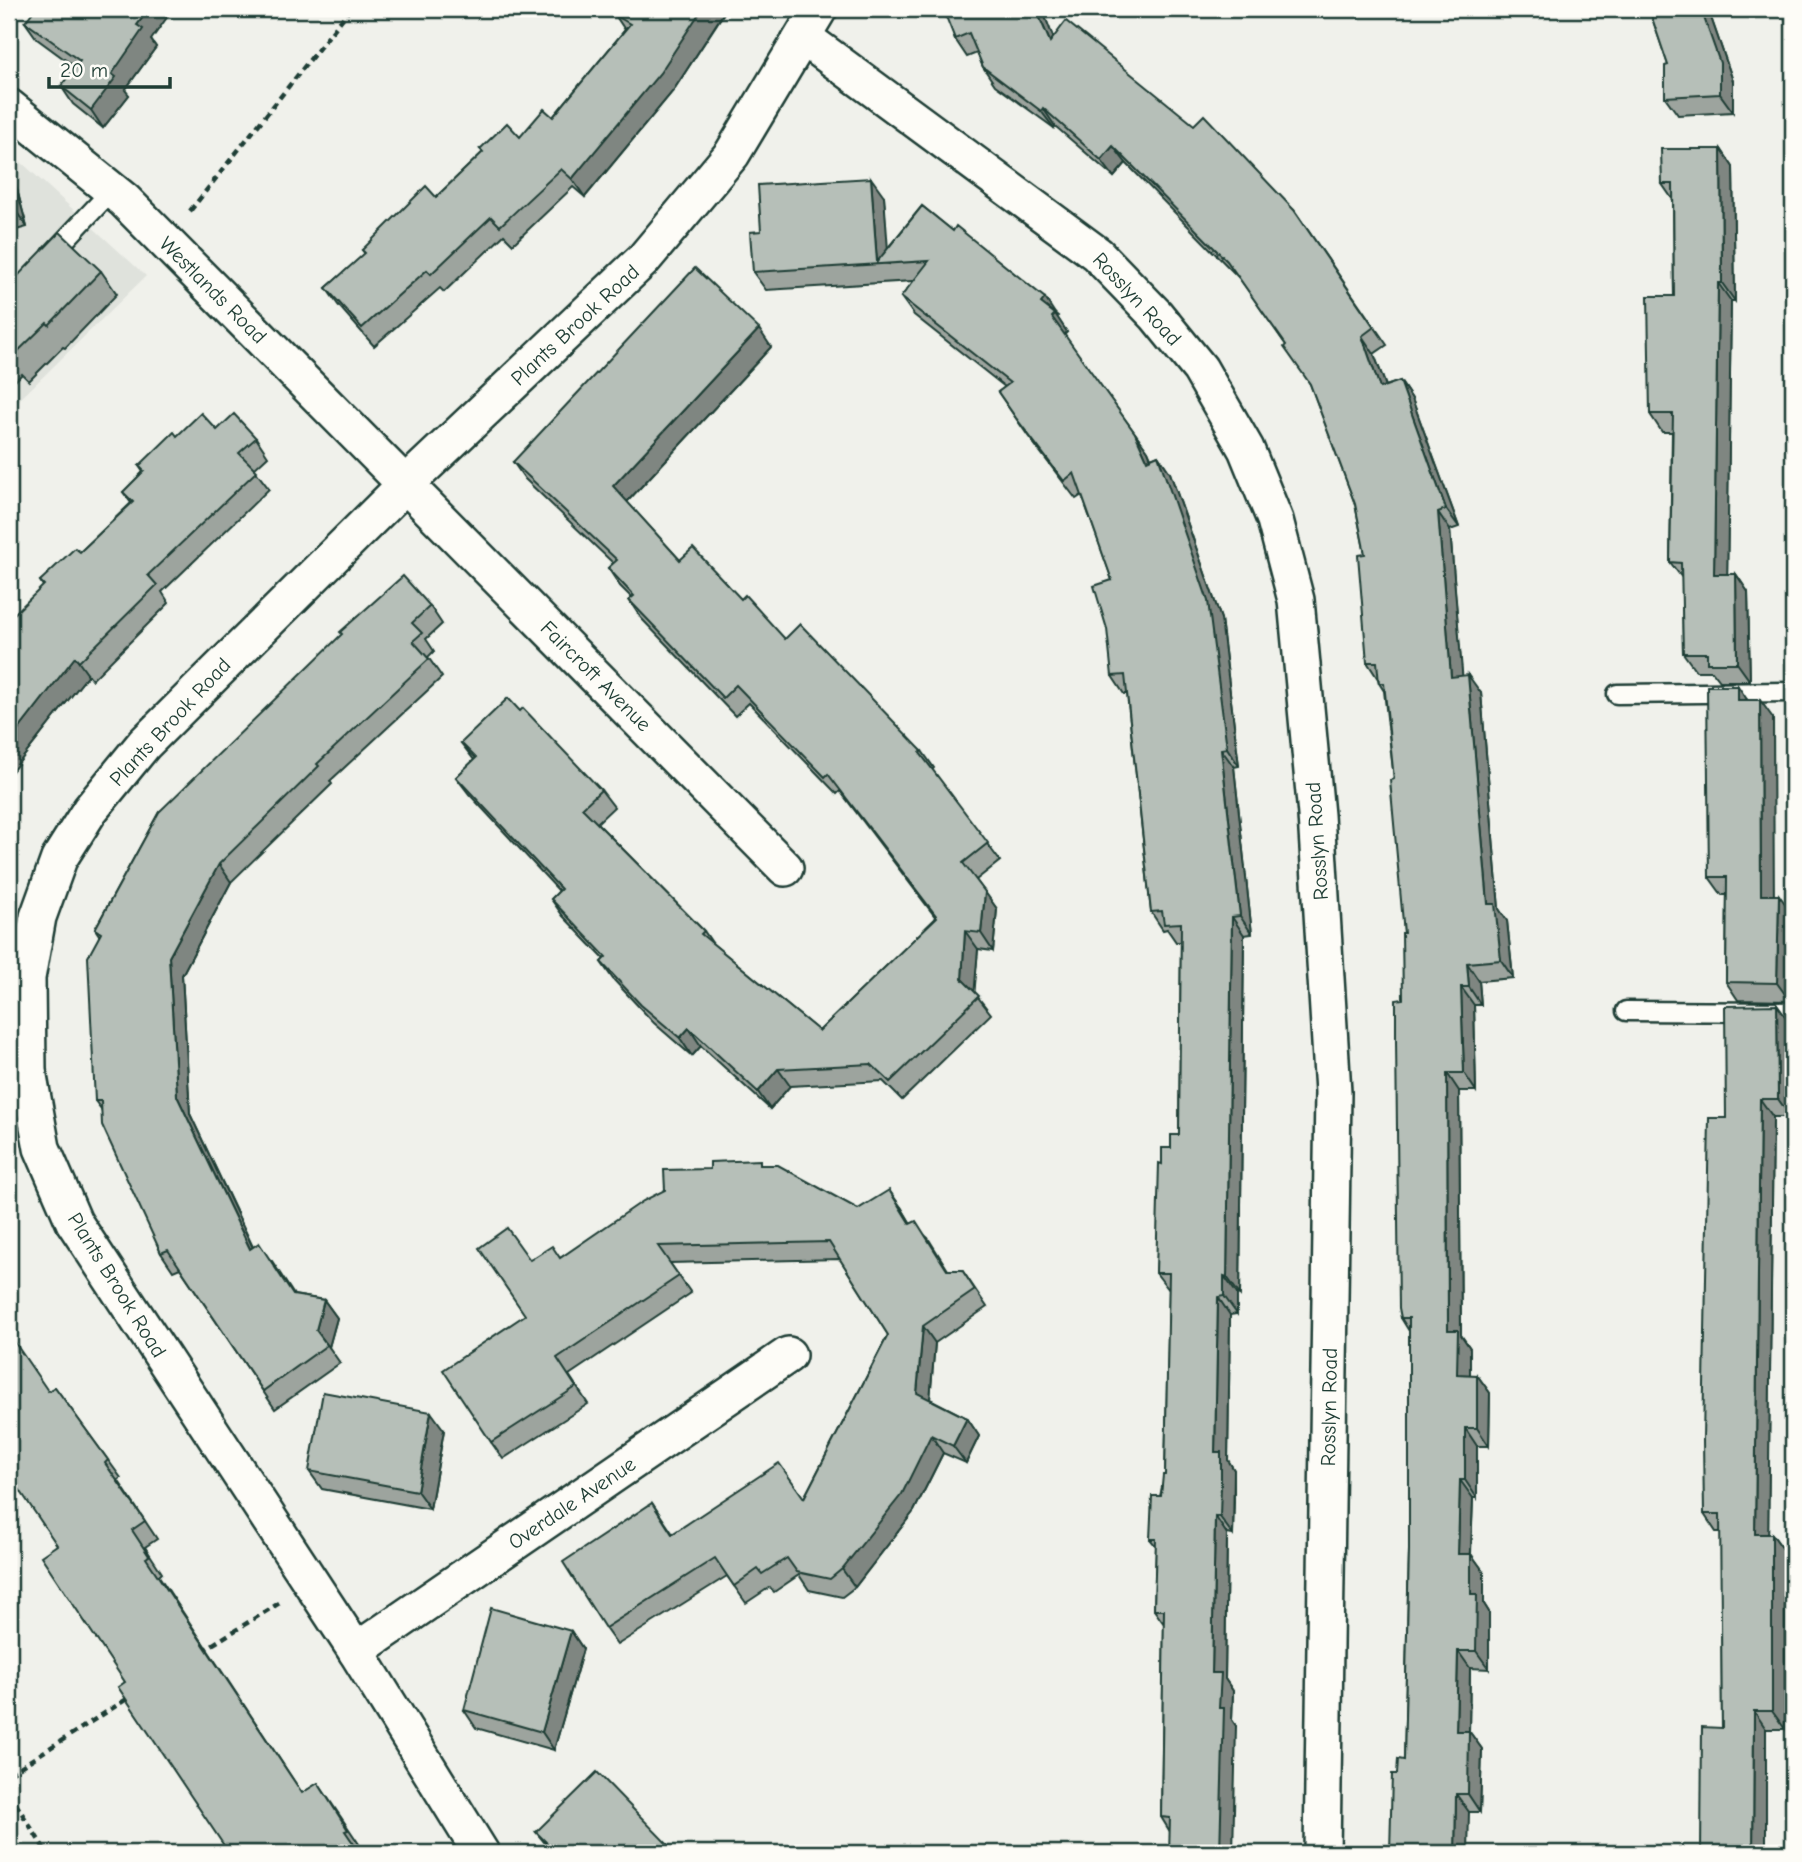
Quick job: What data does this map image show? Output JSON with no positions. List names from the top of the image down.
{
  "streets": {
    "street": [
      "Westlands Road",
      "Rosslyn Road",
      "Plants Brook Road",
      "Faircroft Avenue",
      "Overdale Avenue"
    ]
  },
  "crossings": [
    ["Westlands Road", "Plants Brook Road"],
    ["Westlands Road", "Faircroft Avenue"],
    ["Rosslyn Road", "Plants Brook Road"],
    ["Plants Brook Road", "Faircroft Avenue"],
    ["Plants Brook Road", "Overdale Avenue"]
  ],
  "scale_bar": "20 m"
}
